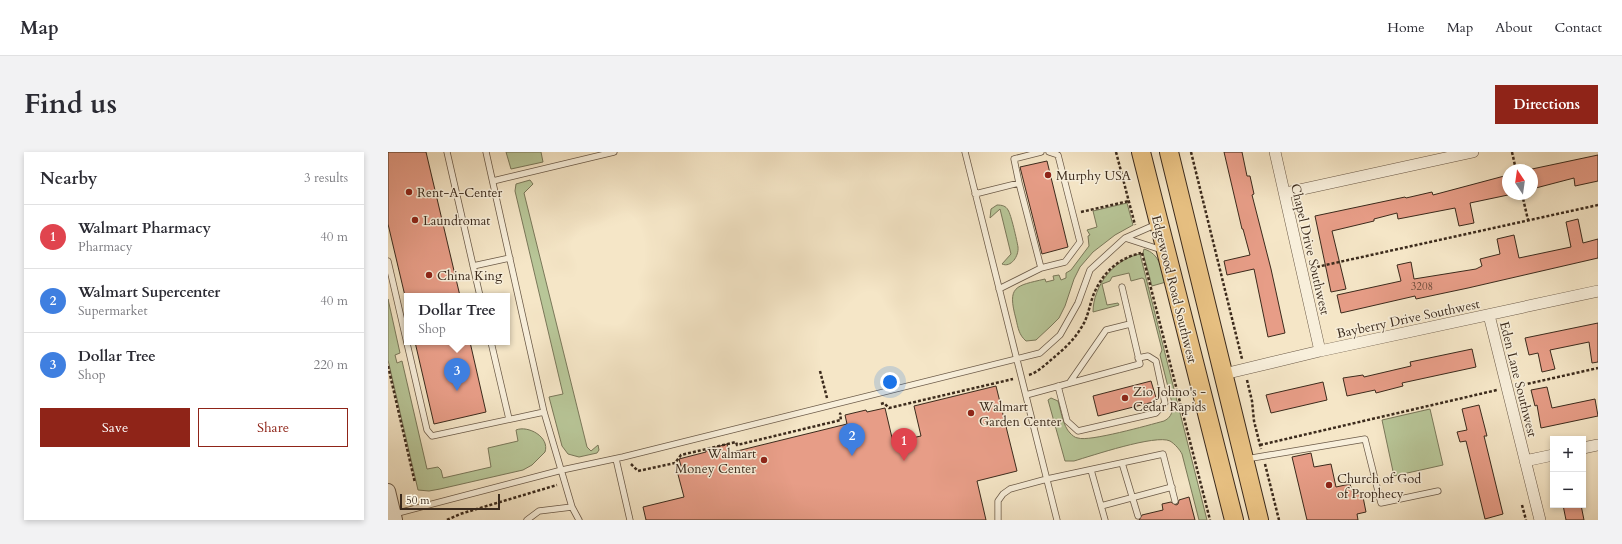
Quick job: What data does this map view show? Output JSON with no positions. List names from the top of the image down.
{
  "streets": {
    "main road": ["Edgewood Road Southwest"],
    "street": ["Chapel Drive Southwest", "Bayberry Drive Southwest", "Eden Lane Southwest"]
  },
  "crossings": [
    ["Chapel Drive Southwest", "Bayberry Drive Southwest"],
    ["Edgewood Road Southwest", "Bayberry Drive Southwest"],
    ["Bayberry Drive Southwest", "Eden Lane Southwest"]
  ],
  "places": [
    "Murphy USA",
    "Rent-A-Center",
    "Laundromat",
    "China King",
    "Zio Johno's - Cedar Rapids",
    "Walmart Garden Center",
    "Walmart Money Center",
    "Church of God of Prophecy"
  ],
  "house_numbers": ["3208"],
  "scale_bar": "50 m",
  "north": "top",
  "page": {
    "header": "Map",
    "nav": [
      "Home",
      "Map",
      "About",
      "Contact"
    ],
    "title": "Find us",
    "buttons": [
      "Directions",
      ["Save", "Share"]
    ],
    "heading": ["Nearby", "3 results"],
    "list": [
      {
        "mark": "1",
        "name": "Walmart Pharmacy",
        "note": "Pharmacy",
        "value": "40 m"
      },
      {
        "mark": "2",
        "name": "Walmart Supercenter",
        "note": "Supermarket",
        "value": "40 m"
      },
      {
        "mark": "3",
        "name": "Dollar Tree",
        "note": "Shop",
        "value": "220 m"
      }
    ],
    "popup": ["Dollar Tree", "Shop"],
    "pins": ["3", "2", "1"],
    "map_buttons": ["+", "−"],
    "scale": "50 m"
  }
}
